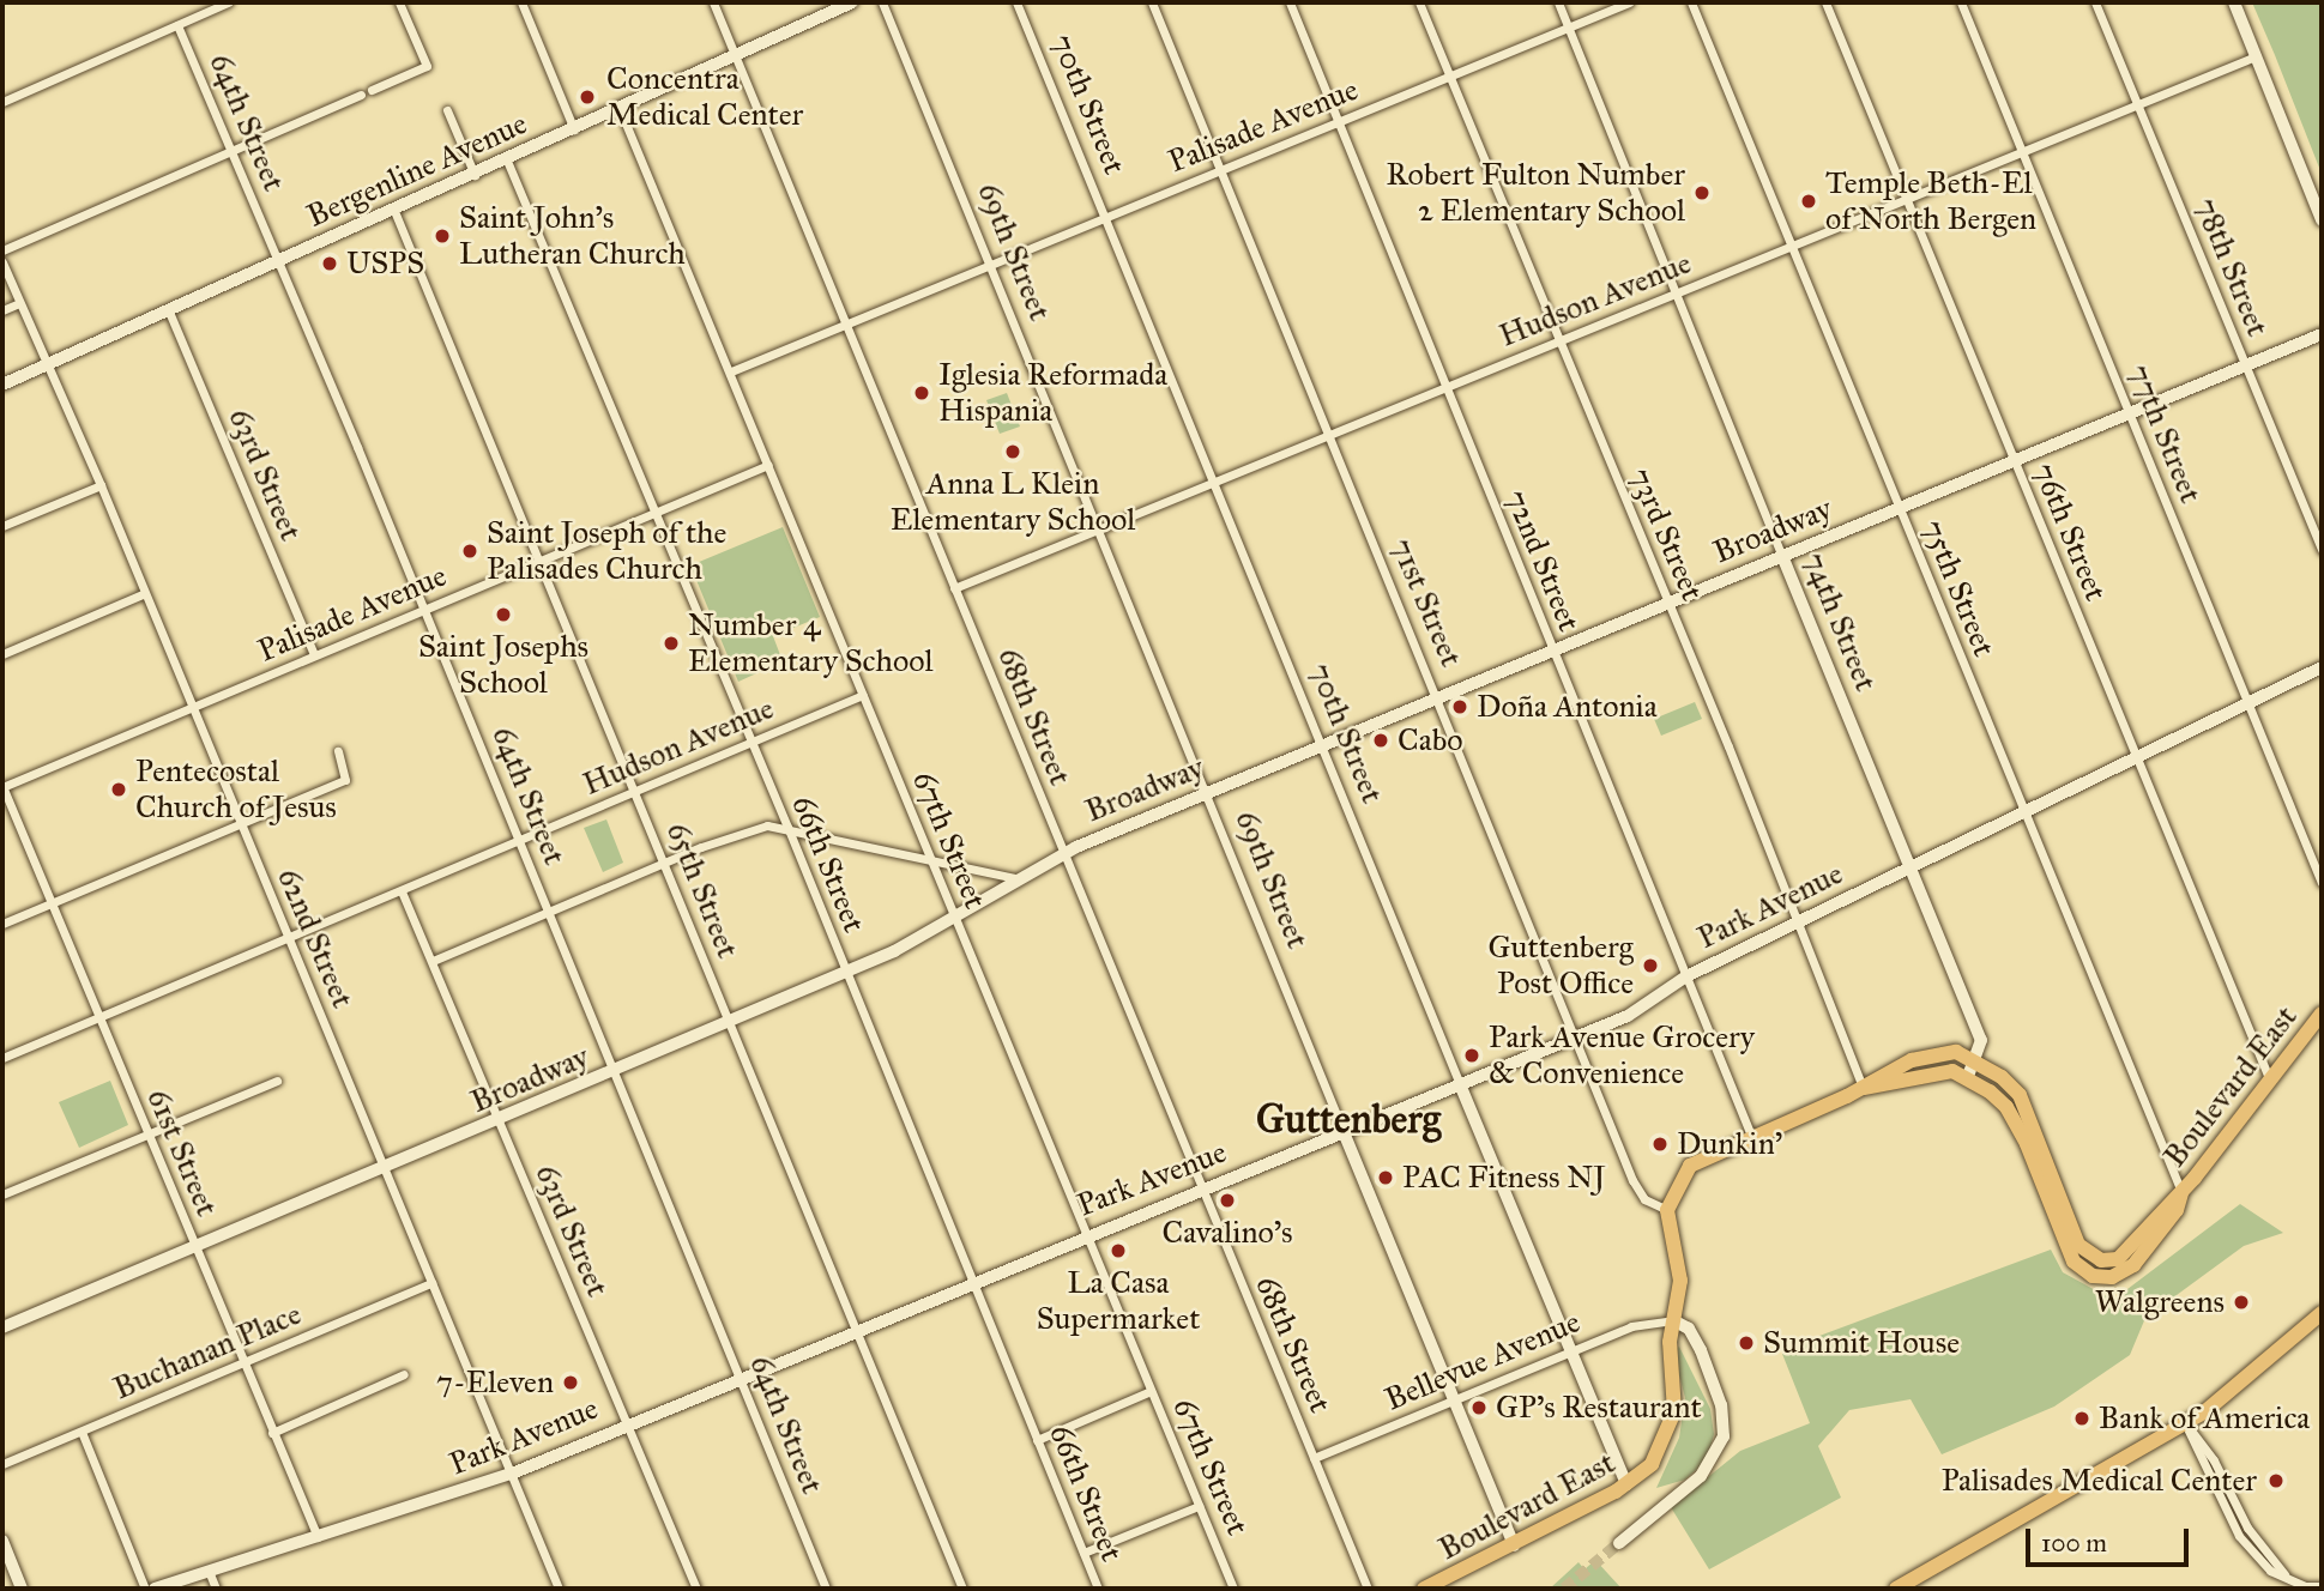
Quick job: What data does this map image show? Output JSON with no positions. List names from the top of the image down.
{
  "streets": {
    "main road": ["Boulevard East"],
    "street": [
      "70th Street",
      "64th Street",
      "Palisade Avenue",
      "Bergenline Avenue",
      "69th Street",
      "78th Street",
      "Hudson Avenue",
      "77th Street",
      "63rd Street",
      "Broadway",
      "76th Street",
      "73rd Street",
      "72nd Street",
      "75th Street",
      "71st Street",
      "74th Street",
      "68th Street",
      "67th Street",
      "66th Street",
      "65th Street",
      "Park Avenue",
      "62nd Street",
      "61st Street",
      "Buchanan Place",
      "Bellevue Avenue"
    ]
  },
  "crossings": [
    ["70th Street", "Palisade Avenue"],
    ["70th Street", "Hudson Avenue"],
    ["70th Street", "Broadway"],
    ["70th Street", "Park Avenue"],
    ["70th Street", "Boulevard East"],
    ["70th Street", "Bellevue Avenue"],
    ["64th Street", "Palisade Avenue"],
    ["64th Street", "Bergenline Avenue"],
    ["64th Street", "Hudson Avenue"],
    ["64th Street", "Broadway"],
    ["64th Street", "Park Avenue"],
    ["Palisade Avenue", "69th Street"],
    ["Palisade Avenue", "63rd Street"],
    ["Palisade Avenue", "73rd Street"],
    ["Palisade Avenue", "72nd Street"],
    ["Palisade Avenue", "71st Street"],
    ["Palisade Avenue", "74th Street"],
    ["Palisade Avenue", "68th Street"],
    ["Palisade Avenue", "67th Street"],
    ["Palisade Avenue", "66th Street"],
    ["Palisade Avenue", "65th Street"],
    ["Palisade Avenue", "62nd Street"],
    ["Palisade Avenue", "61st Street"],
    ["Bergenline Avenue", "63rd Street"],
    ["Bergenline Avenue", "68th Street"],
    ["Bergenline Avenue", "67th Street"],
    ["Bergenline Avenue", "66th Street"],
    ["Bergenline Avenue", "65th Street"],
    ["Bergenline Avenue", "62nd Street"],
    ["69th Street", "Hudson Avenue"],
    ["69th Street", "Broadway"],
    ["69th Street", "Park Avenue"],
    ["69th Street", "Boulevard East"],
    ["69th Street", "Bellevue Avenue"],
    ["78th Street", "Hudson Avenue"],
    ["78th Street", "Broadway"],
    ["Hudson Avenue", "77th Street"],
    ["Hudson Avenue", "63rd Street"],
    ["Hudson Avenue", "76th Street"],
    ["Hudson Avenue", "73rd Street"],
    ["Hudson Avenue", "72nd Street"],
    ["Hudson Avenue", "75th Street"],
    ["Hudson Avenue", "71st Street"],
    ["Hudson Avenue", "74th Street"],
    ["Hudson Avenue", "68th Street"],
    ["Hudson Avenue", "67th Street"],
    ["Hudson Avenue", "66th Street"],
    ["Hudson Avenue", "65th Street"],
    ["Hudson Avenue", "62nd Street"],
    ["Hudson Avenue", "61st Street"],
    ["77th Street", "Broadway"],
    ["77th Street", "Park Avenue"],
    ["63rd Street", "Broadway"],
    ["63rd Street", "Park Avenue"],
    ["Broadway", "76th Street"],
    ["Broadway", "73rd Street"],
    ["Broadway", "72nd Street"],
    ["Broadway", "75th Street"],
    ["Broadway", "71st Street"],
    ["Broadway", "74th Street"],
    ["Broadway", "68th Street"],
    ["Broadway", "67th Street"],
    ["Broadway", "66th Street"],
    ["Broadway", "65th Street"],
    ["Broadway", "62nd Street"],
    ["Broadway", "61st Street"],
    ["76th Street", "Park Avenue"],
    ["76th Street", "Boulevard East"],
    ["73rd Street", "Park Avenue"],
    ["73rd Street", "Boulevard East"],
    ["72nd Street", "Park Avenue"],
    ["72nd Street", "Boulevard East"],
    ["75th Street", "Park Avenue"],
    ["75th Street", "Boulevard East"],
    ["71st Street", "Park Avenue"],
    ["71st Street", "Boulevard East"],
    ["74th Street", "Park Avenue"],
    ["74th Street", "Boulevard East"],
    ["68th Street", "Park Avenue"],
    ["68th Street", "Bellevue Avenue"],
    ["67th Street", "Park Avenue"],
    ["66th Street", "Park Avenue"],
    ["65th Street", "Park Avenue"],
    ["Park Avenue", "62nd Street"],
    ["Park Avenue", "61st Street"],
    ["62nd Street", "Buchanan Place"],
    ["Boulevard East", "Bellevue Avenue"],
    ["61st Street", "Buchanan Place"]
  ],
  "districts": ["Guttenberg"],
  "places": [
    "Concentra Medical Center",
    "Robert Fulton Number 2 Elementary School",
    "Temple Beth-El of North Bergen",
    "Saint John's Lutheran Church",
    "USPS",
    "Iglesia Reformada Hispania",
    "Anna L Klein Elementary School",
    "Saint Joseph of the Palisades Church",
    "Saint Josephs School",
    "Number 4 Elementary School",
    "Doña Antonia",
    "Cabo",
    "Pentecostal Church of Jesus",
    "Guttenberg Post Office",
    "Park Avenue Grocery & Convenience",
    "Dunkin'",
    "PAC Fitness NJ",
    "Cavalino's",
    "La Casa Supermarket",
    "Walgreens",
    "Summit House",
    "7-Eleven",
    "GP's Restaurant",
    "Bank of America",
    "Palisades Medical Center"
  ],
  "scale_bar": "100 m"
}
